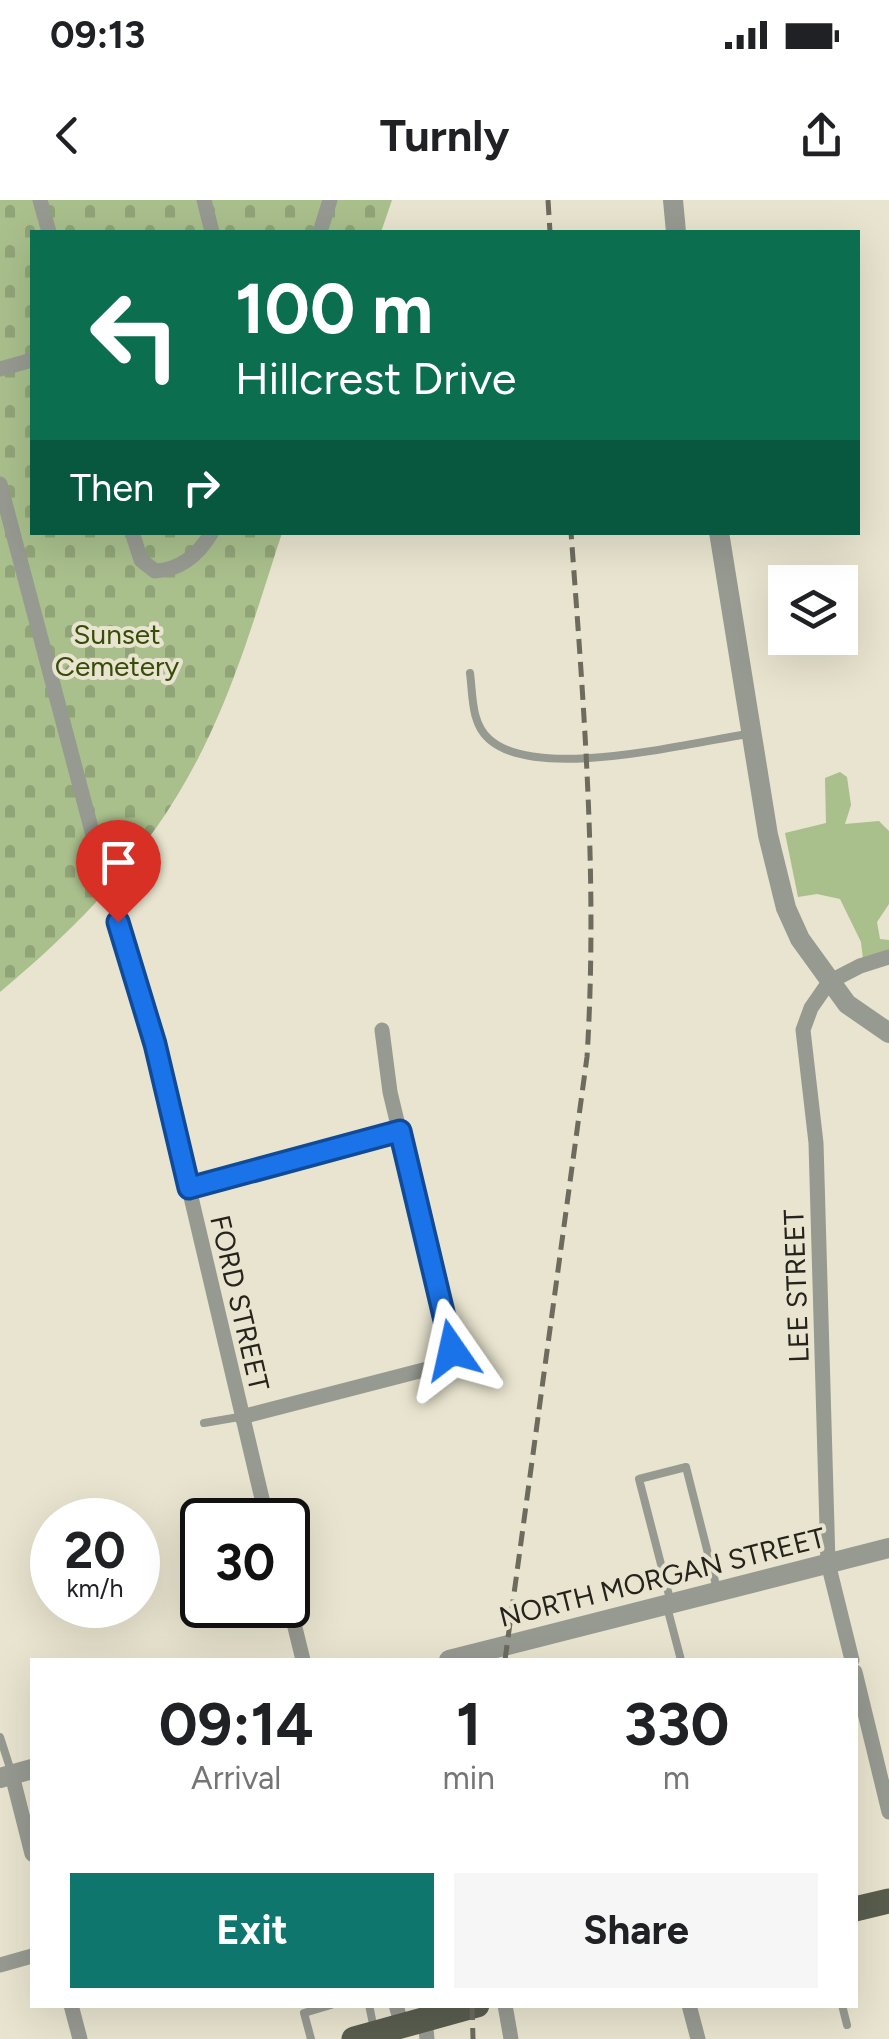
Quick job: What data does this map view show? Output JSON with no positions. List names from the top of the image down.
{
  "streets": {
    "street": ["LEE STREET", "FORD STREET", "NORTH MORGAN STREET"]
  },
  "crossings": [
    ["LEE STREET", "NORTH MORGAN STREET"]
  ],
  "parks": ["Sunset Cemetery"],
  "page": {
    "status": "09:13",
    "header": "Turnly",
    "turn": ["100 m", "Hillcrest Drive"],
    "then": "Then",
    "speed": "20 km/h",
    "limit": "30",
    "eta": [
      "09:14",
      "Arrival",
      "1",
      "min",
      "330",
      "m"
    ],
    "buttons": ["Exit", "Share"]
  }
}
